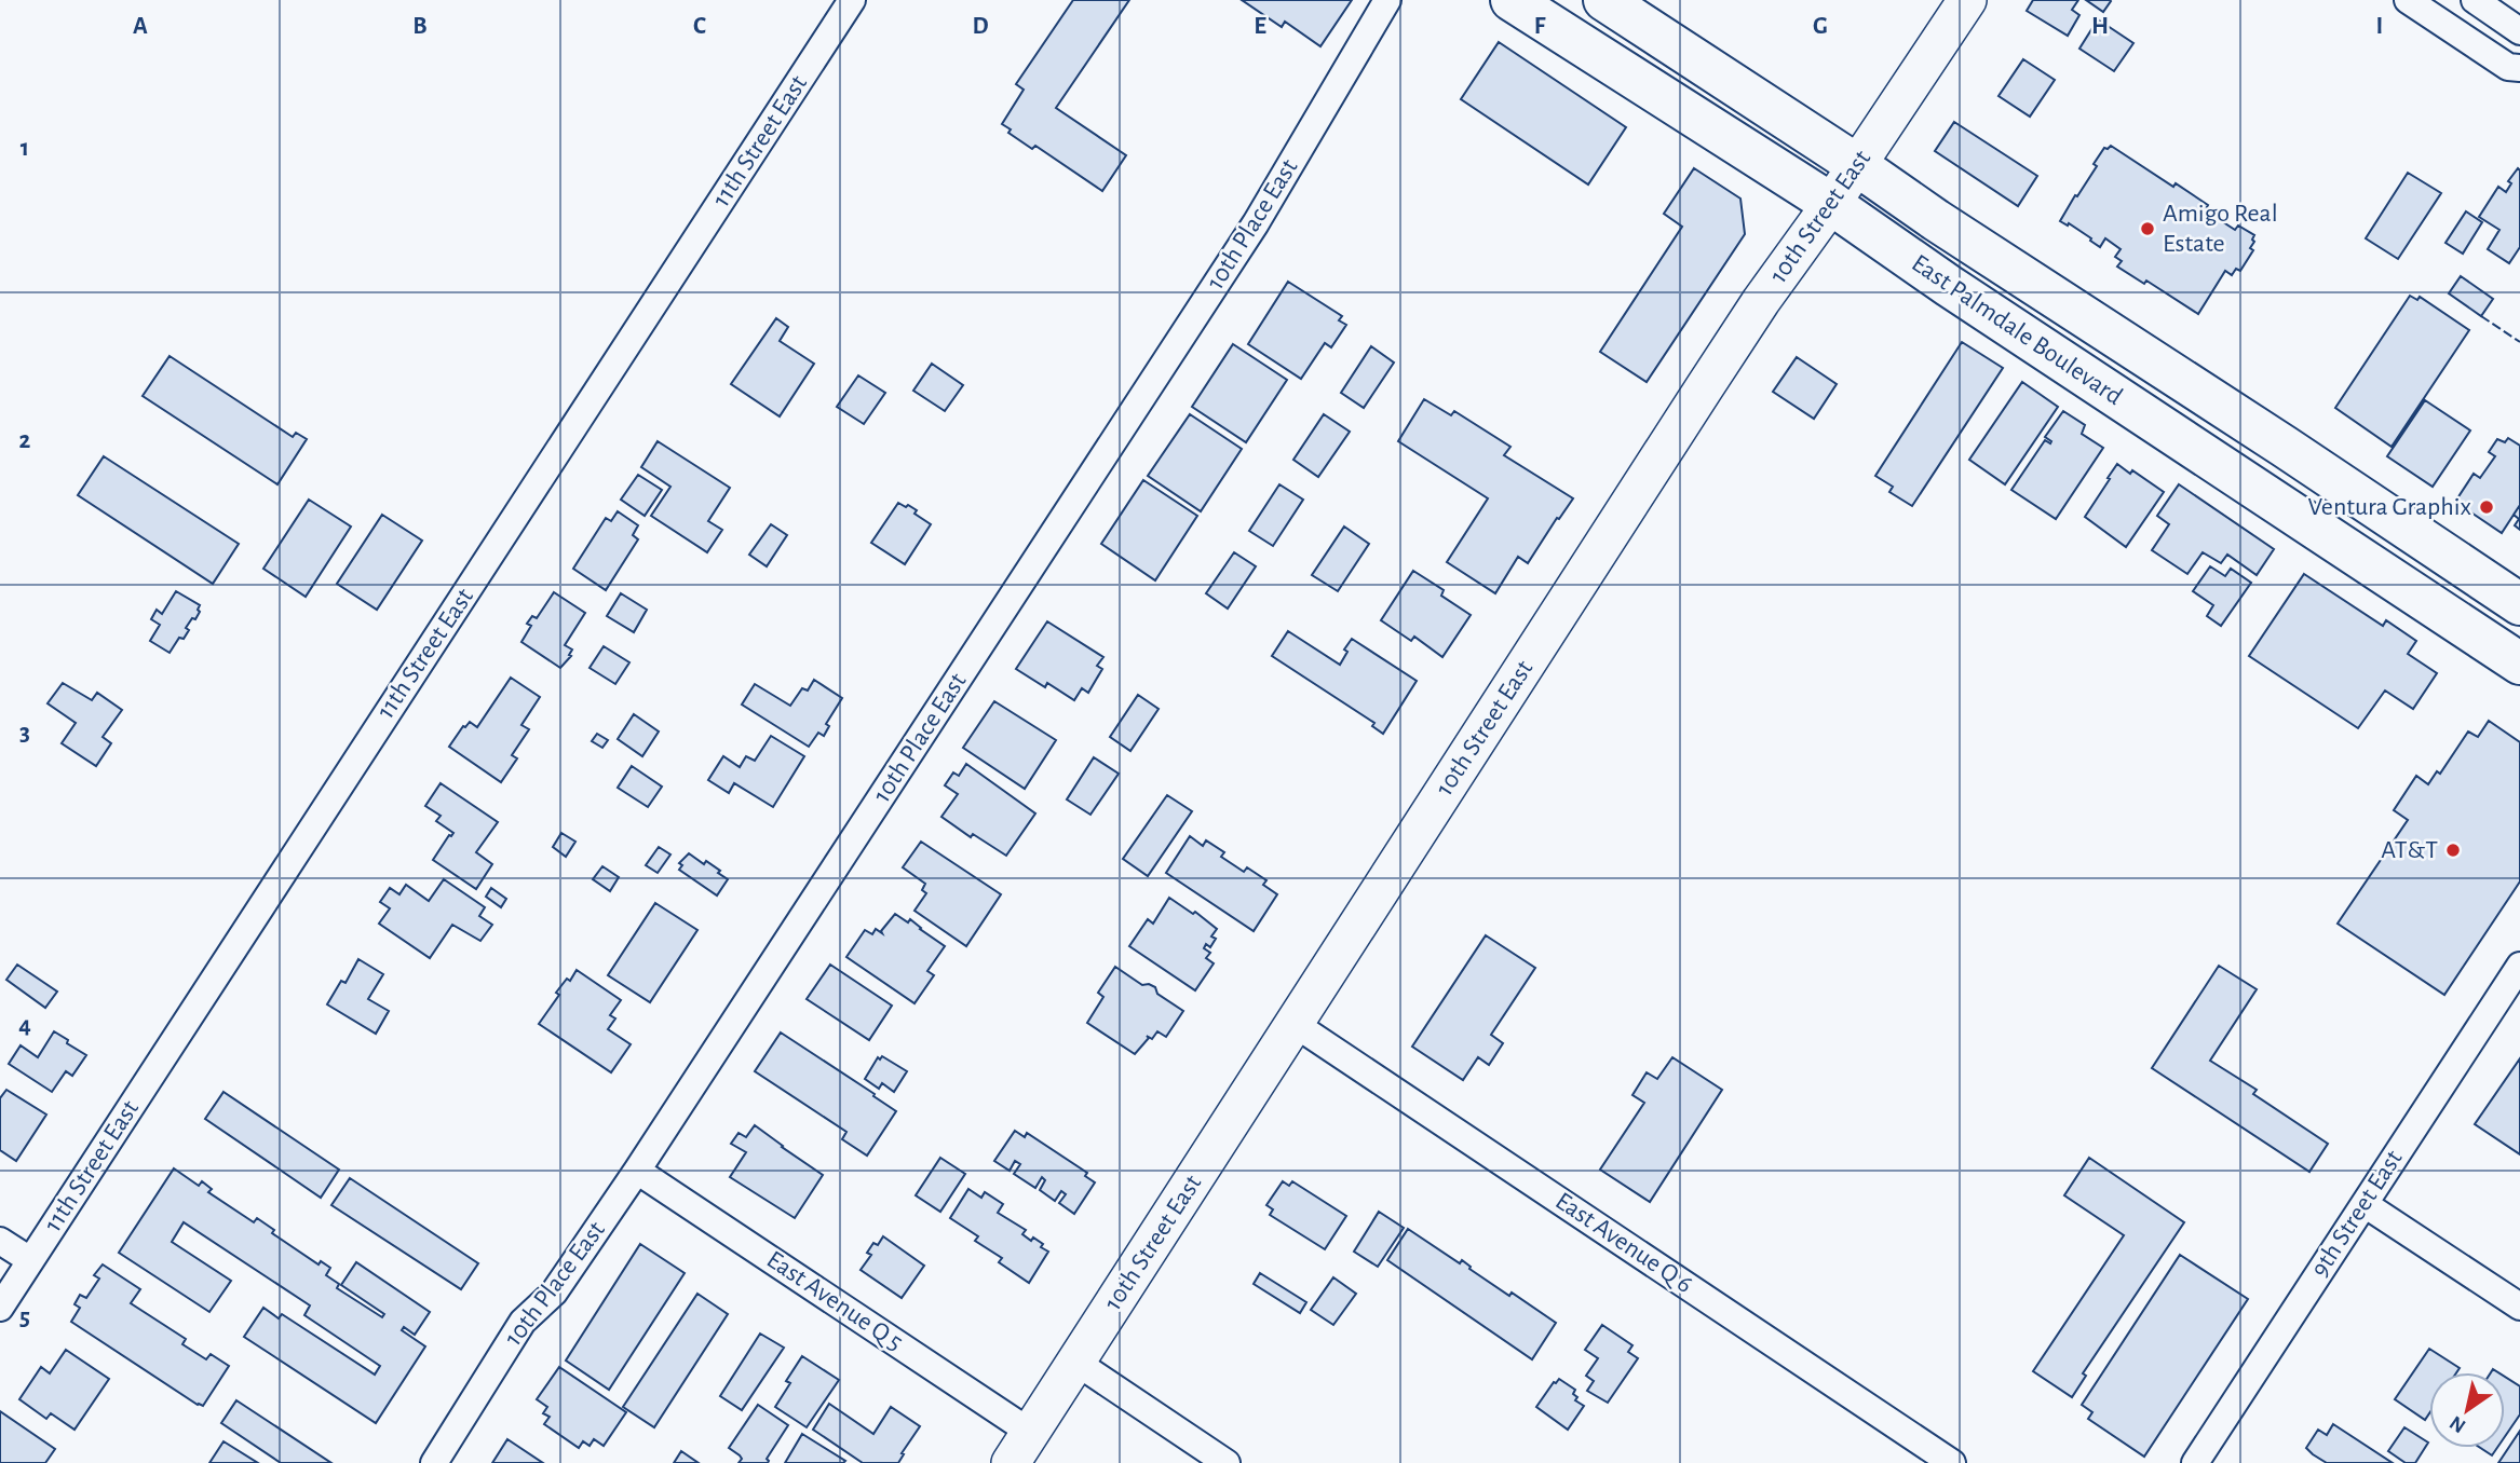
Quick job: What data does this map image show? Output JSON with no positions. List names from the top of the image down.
{
  "streets": {
    "highway": ["East Palmdale Boulevard"],
    "main road": ["10th Street East"],
    "street": [
      "11th Street East",
      "10th Place East",
      "9th Street East",
      "East Avenue Q 6",
      "East Avenue Q 5"
    ]
  },
  "crossings": [
    ["10th Street East", "East Palmdale Boulevard"],
    ["10th Street East", "East Avenue Q 6"],
    ["10th Street East", "East Avenue Q 5"],
    ["10th Place East", "East Avenue Q 5"]
  ],
  "places": ["Amigo Real Estate", "Ventura Graphix", "AT&T"],
  "north": "bottom left",
  "grid": {
    "columns": [
      "A",
      "B",
      "C",
      "D",
      "E",
      "F",
      "G",
      "H",
      "I"
    ],
    "rows": [
      "1",
      "2",
      "3",
      "4",
      "5"
    ]
  }
}
